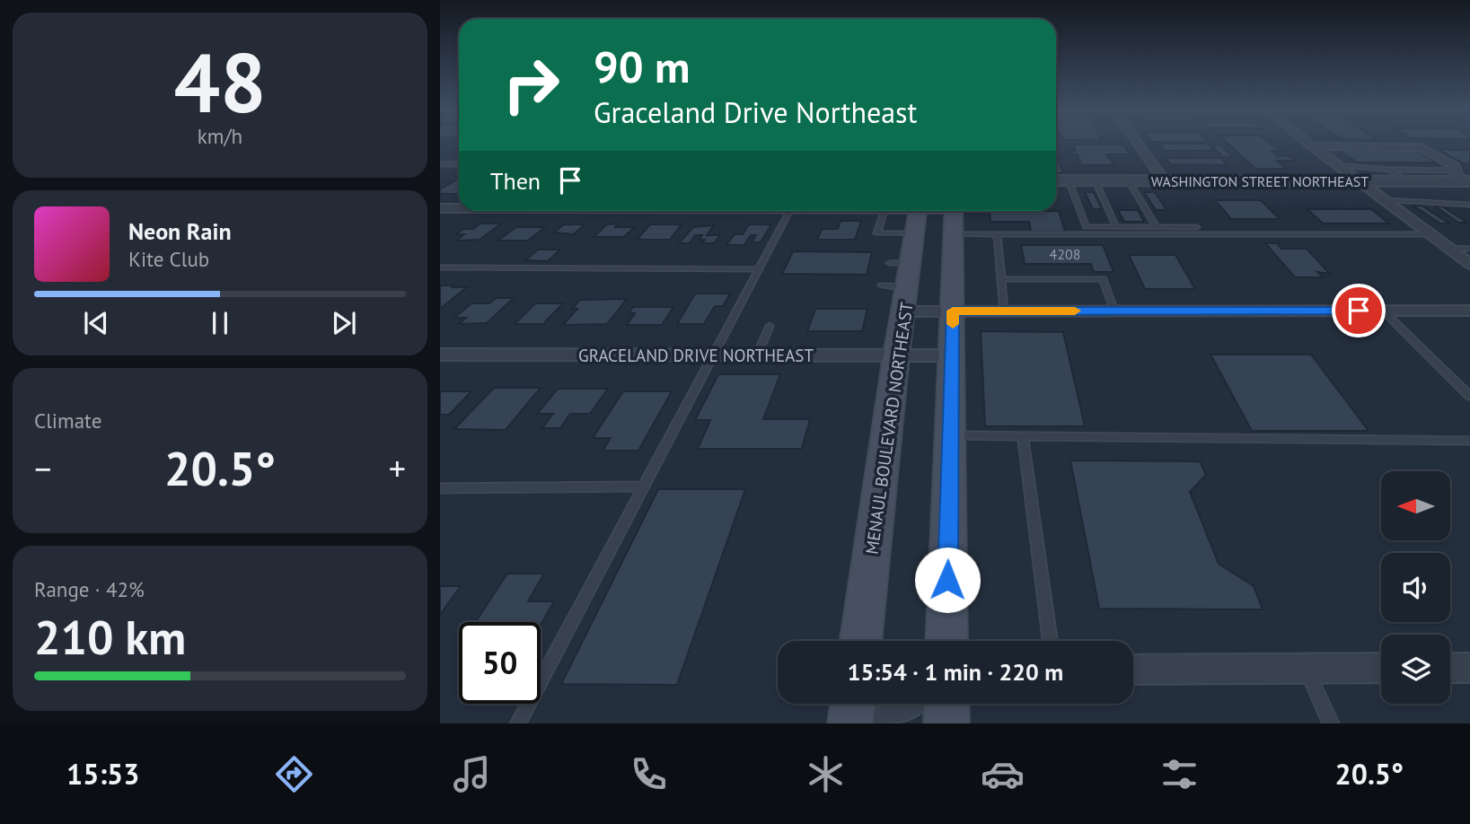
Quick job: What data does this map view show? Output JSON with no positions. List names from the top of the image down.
{
  "streets": {
    "main road": ["MENAUL BOULEVARD NORTHEAST"],
    "street": ["WASHINGTON STREET NORTHEAST", "GRACELAND DRIVE NORTHEAST"]
  },
  "crossings": [
    ["GRACELAND DRIVE NORTHEAST", "MENAUL BOULEVARD NORTHEAST"]
  ],
  "house_numbers": ["4208"],
  "north": "left",
  "page": {
    "tile": [
      ["48", "km/h"],
      "Climate",
      ["Range · 42%", "210 km"]
    ],
    "turn": ["90 m", "Graceland Drive Northeast"],
    "then": "Then",
    "song": ["Neon Rain", "Kite Club"],
    "heat": ["−", "20.5°", "+"],
    "limit": "50",
    "trip": "15:54 · 1 min · 220 m",
    "tabs": ["15:53", "20.5°"]
  }
}
